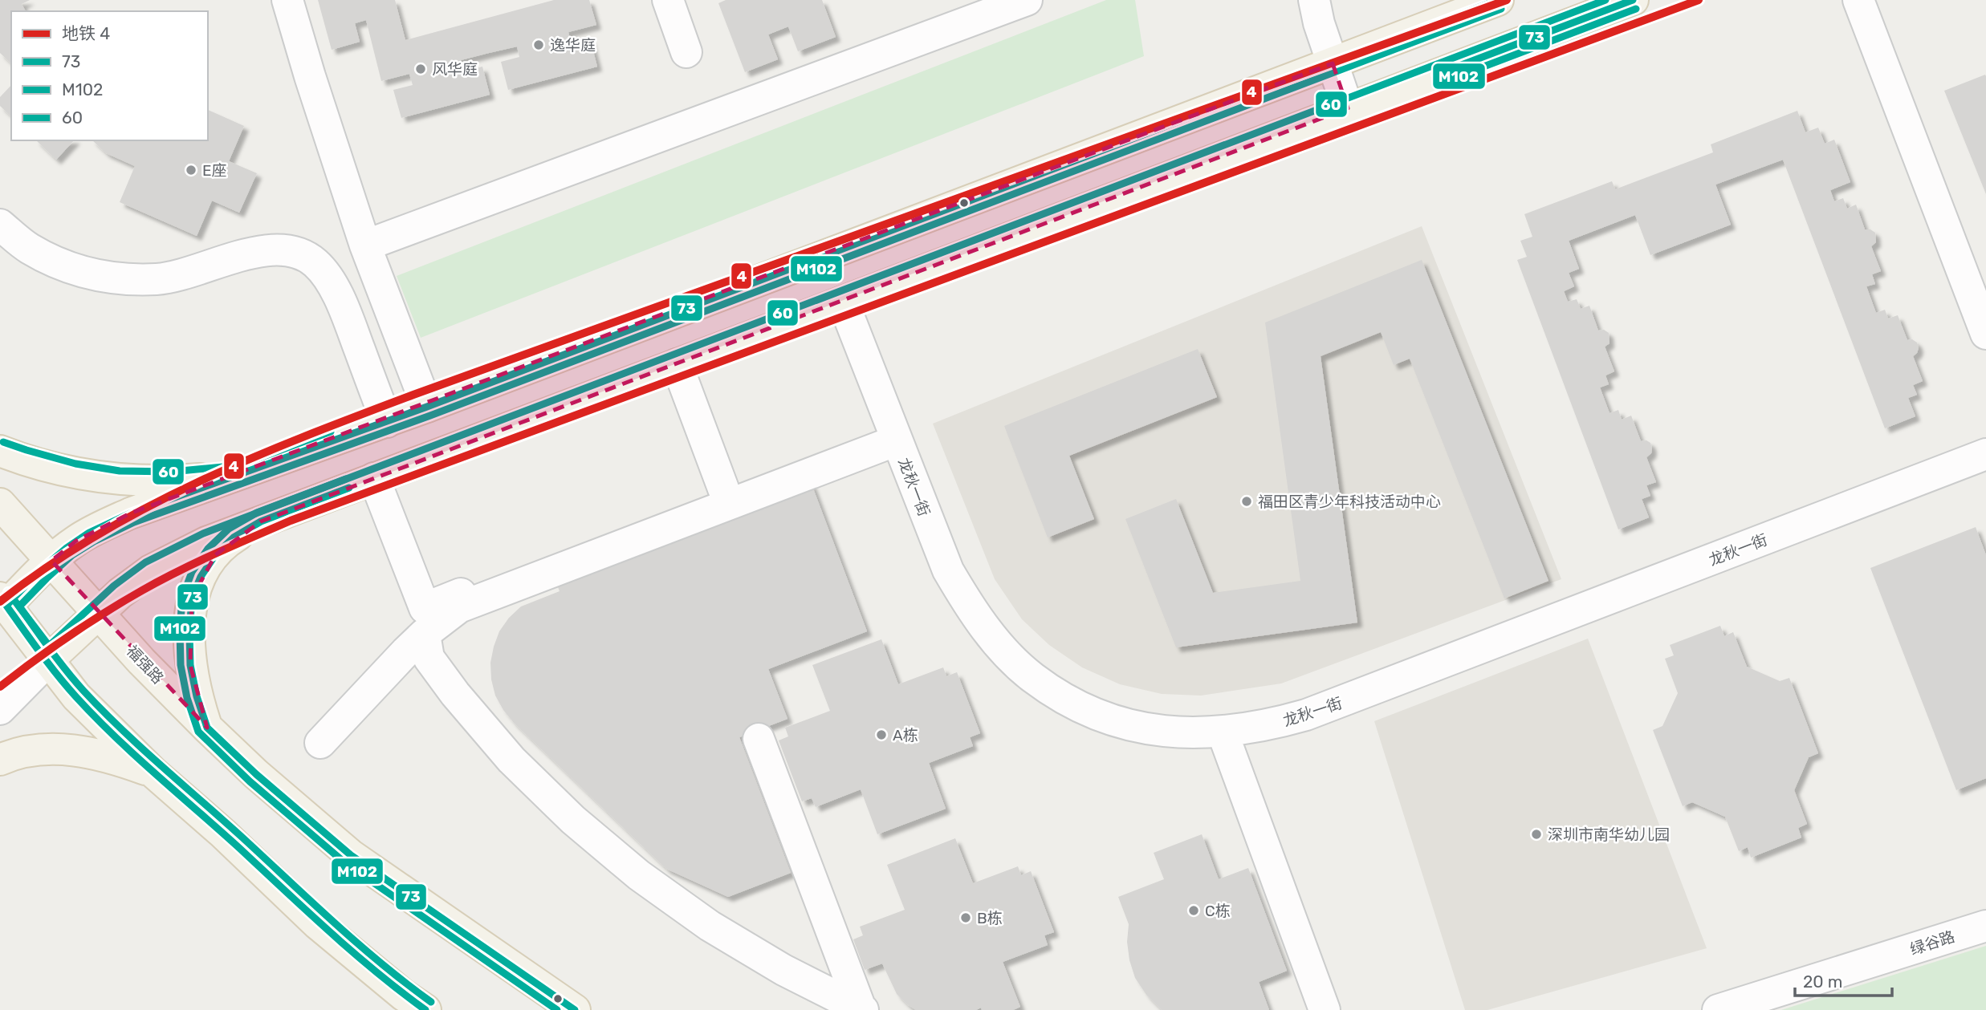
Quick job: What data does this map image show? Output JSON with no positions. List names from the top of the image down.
{
  "streets": {
    "main road": ["福强路"],
    "street": ["龙秋一街", "绿谷路"]
  },
  "places": [
    "逸华庭",
    "风华庭",
    "E座",
    "福田区青少年科技活动中心",
    "A栋",
    "深圳市南华幼儿园",
    "C栋",
    "B栋"
  ],
  "lines": [
    "metro line 4",
    "transit line 73",
    "transit line 60",
    "transit line M102"
  ],
  "legend": [
    "地铁 4",
    "73",
    "M102",
    "60"
  ],
  "scale_bar": "20 m"
}
